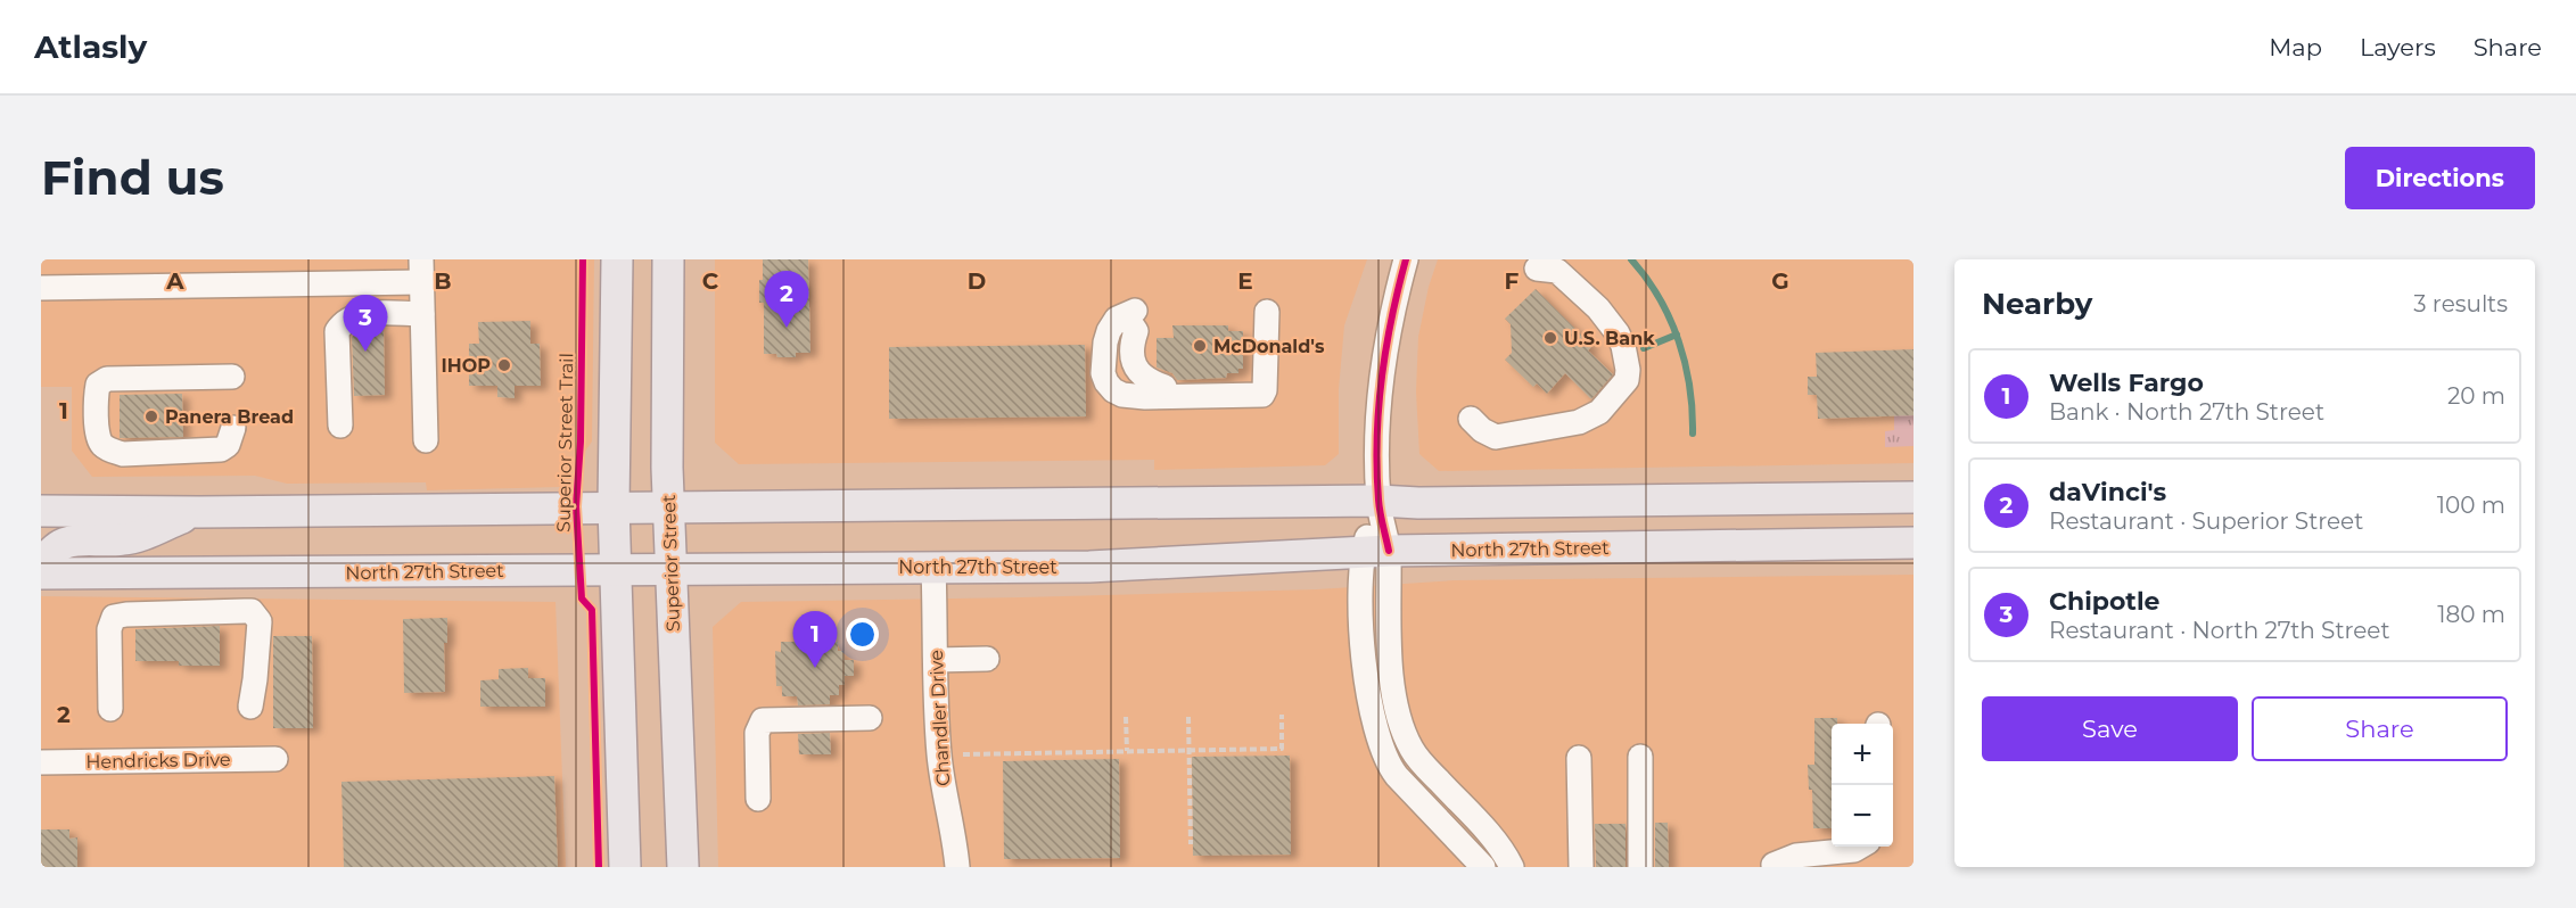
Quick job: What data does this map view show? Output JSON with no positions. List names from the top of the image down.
{
  "streets": {
    "main road": ["North 27th Street", "Superior Street"],
    "street": ["Chandler Drive", "Hendricks Drive"],
    "cycle path": ["Superior Street Trail"]
  },
  "crossings": [
    ["North 27th Street", "Superior Street"],
    ["North 27th Street", "Chandler Drive"]
  ],
  "places": [
    "U.S. Bank",
    "McDonald's",
    "IHOP",
    "Panera Bread"
  ],
  "page": {
    "header": "Atlasly",
    "nav": ["Map", "Layers", "Share"],
    "buttons": [
      "Directions",
      ["Save", "Share"]
    ],
    "title": "Find us",
    "heading": ["Nearby", "3 results"],
    "pins": ["2", "3", "1"],
    "list": [
      {
        "mark": "1",
        "name": "Wells Fargo",
        "note": "Bank · North 27th Street",
        "value": "20 m"
      },
      {
        "mark": "2",
        "name": "daVinci's",
        "note": "Restaurant · Superior Street",
        "value": "100 m"
      },
      {
        "mark": "3",
        "name": "Chipotle",
        "note": "Restaurant · North 27th Street",
        "value": "180 m"
      }
    ],
    "map_buttons": ["+", "−"]
  },
  "grid": {
    "columns": [
      "A",
      "B",
      "C",
      "D",
      "E",
      "F",
      "G"
    ],
    "rows": ["1", "2"]
  }
}
